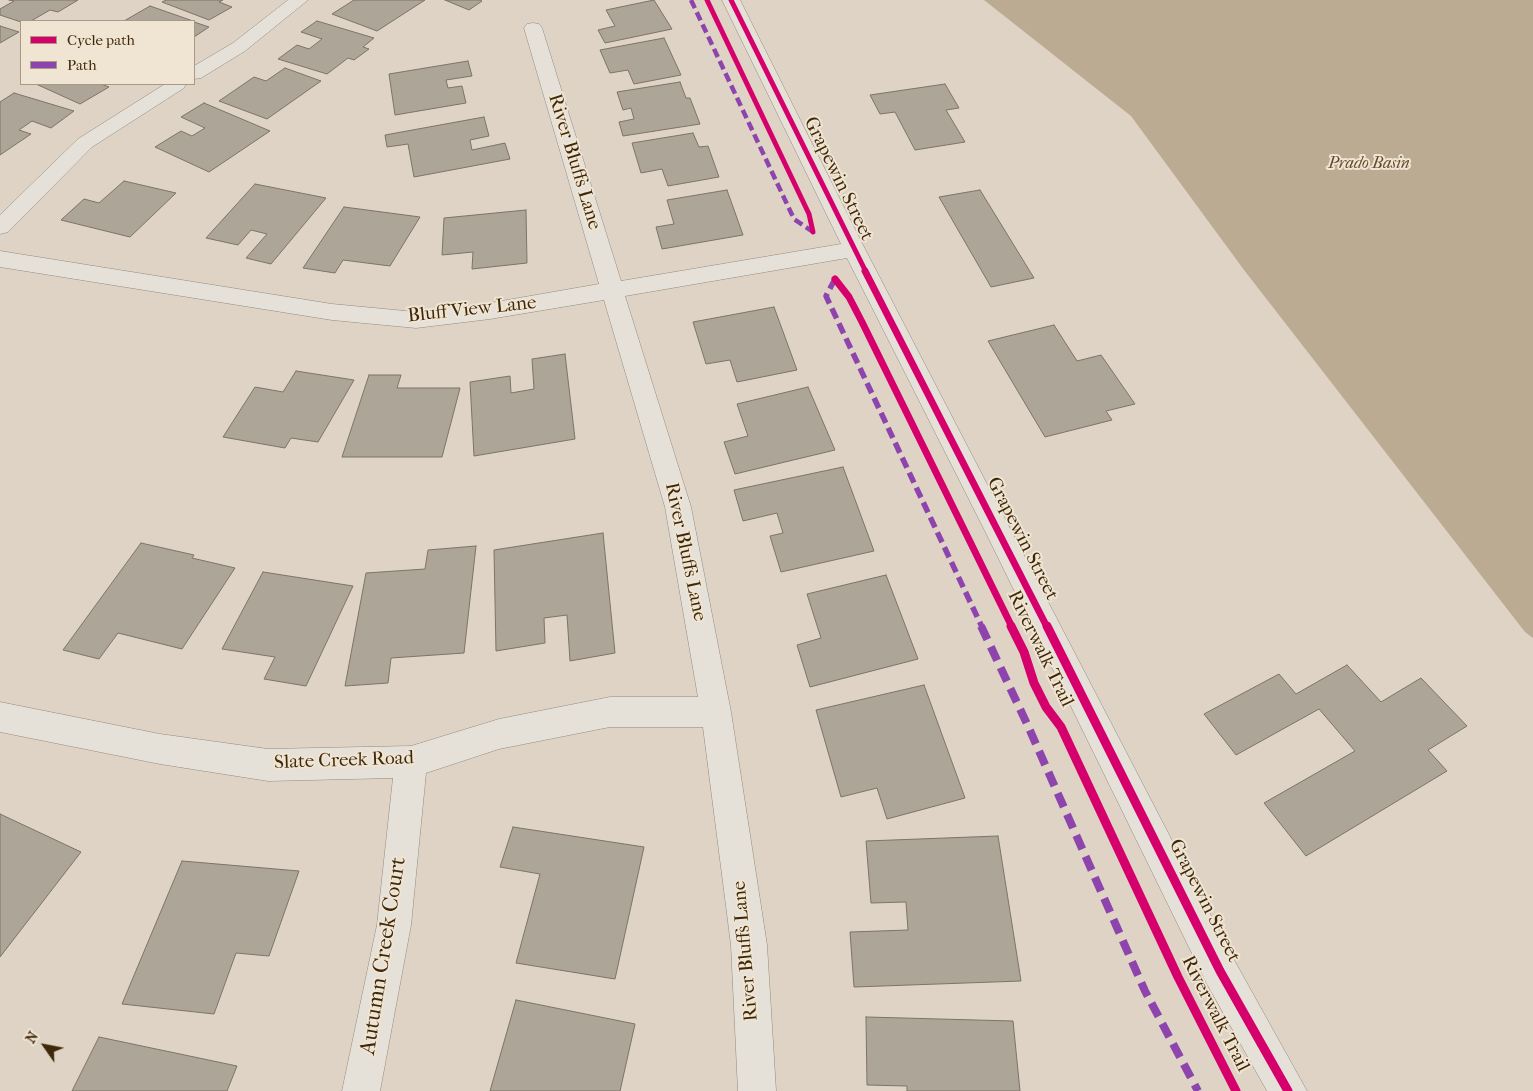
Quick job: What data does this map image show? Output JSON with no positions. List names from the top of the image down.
{
  "streets": {
    "street": [
      "River Bluffs Lane",
      "Grapewin Street",
      "Bluff View Lane",
      "Slate Creek Road",
      "Autumn Creek Court"
    ],
    "cycle path": ["Riverwalk Trail"]
  },
  "crossings": [
    ["River Bluffs Lane", "Bluff View Lane"],
    ["River Bluffs Lane", "Slate Creek Road"],
    ["Grapewin Street", "Bluff View Lane"],
    ["Slate Creek Road", "Autumn Creek Court"]
  ],
  "water": ["Prado Basin"],
  "legend": ["Cycle path", "Path"],
  "north": "top left"
}
